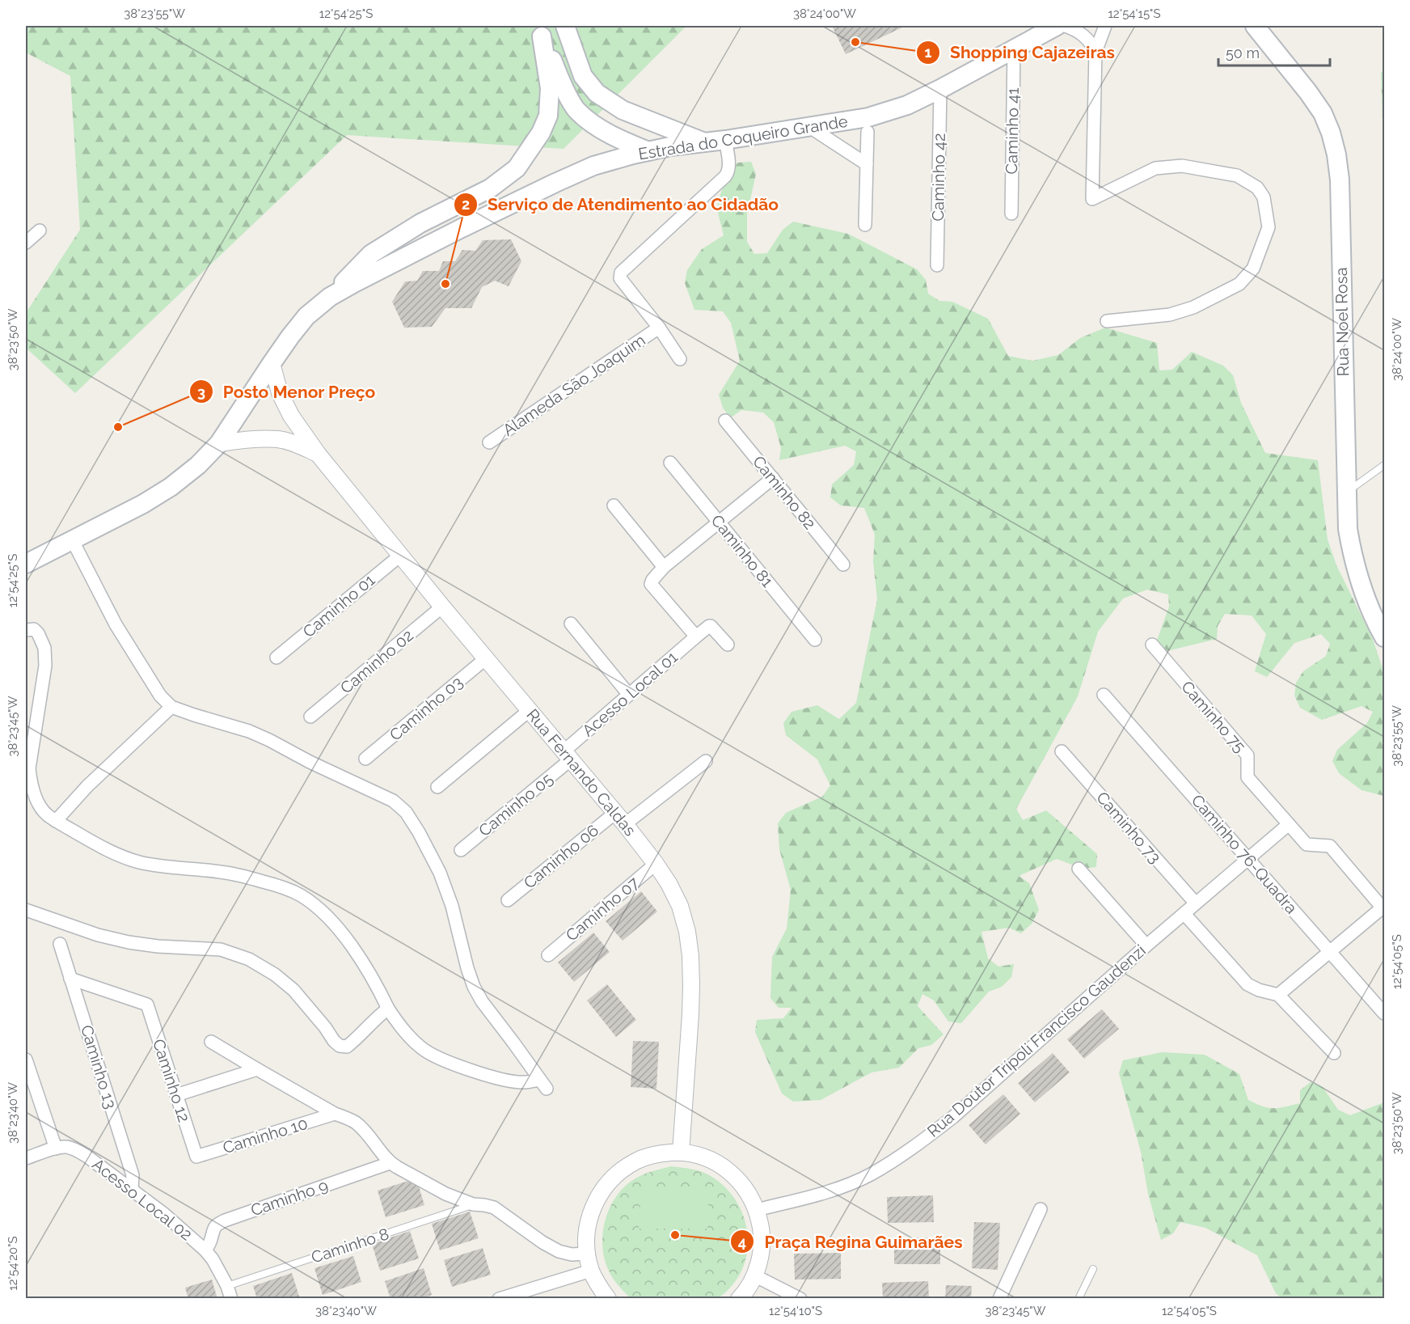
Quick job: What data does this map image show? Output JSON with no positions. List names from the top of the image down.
{
  "streets": {
    "main road": ["Estrada do Coqueiro Grande", "Rua Noel Rosa"],
    "street": [
      "Caminho 41",
      "Caminho 42",
      "Alameda São Joaquim",
      "Caminho 82",
      "Caminho 81",
      "Caminho 01",
      "Caminho 02",
      "Acesso Local 01",
      "Caminho 03",
      "Caminho 75",
      "Rua Fernando Caldas",
      "Caminho 05",
      "Caminho 73",
      "Caminho 76-Quadra",
      "Caminho 06",
      "Caminho 07",
      "Rua Doutor Trípoli Francisco Gaudenzi",
      "Caminho 13",
      "Caminho 12",
      "Caminho 10",
      "Caminho 9",
      "Acesso Local 02"
    ],
    "lane": ["Caminho 8"]
  },
  "crossings": [
    ["Caminho 41", "Estrada do Coqueiro Grande"],
    ["Estrada do Coqueiro Grande", "Caminho 42"],
    ["Estrada do Coqueiro Grande", "Alameda São Joaquim"],
    ["Estrada do Coqueiro Grande", "Rua Fernando Caldas"],
    ["Caminho 01", "Rua Fernando Caldas"],
    ["Caminho 02", "Rua Fernando Caldas"],
    ["Acesso Local 01", "Rua Fernando Caldas"],
    ["Acesso Local 01", "Caminho 05"],
    ["Caminho 03", "Rua Fernando Caldas"],
    ["Caminho 75", "Rua Doutor Trípoli Francisco Gaudenzi"],
    ["Rua Fernando Caldas", "Caminho 05"],
    ["Rua Fernando Caldas", "Caminho 06"],
    ["Rua Fernando Caldas", "Caminho 07"],
    ["Caminho 73", "Rua Doutor Trípoli Francisco Gaudenzi"],
    ["Caminho 76-Quadra", "Rua Doutor Trípoli Francisco Gaudenzi"],
    ["Caminho 13", "Caminho 12"],
    ["Caminho 13", "Acesso Local 02"],
    ["Caminho 12", "Caminho 10"],
    ["Caminho 9", "Acesso Local 02"],
    ["Acesso Local 02", "Caminho 8"]
  ],
  "places": [
    "Shopping Cajazeiras",
    "Serviço de Atendimento ao Cidadão",
    "Posto Menor Preço",
    "Praça Regina Guimarães"
  ],
  "scale_bar": "50 m",
  "coordinates": [
    "38°23'55\"W",
    "12°54'25\"S",
    "38°24'00\"W",
    "12°54'15\"S",
    "38°23'50\"W",
    "38°23'45\"W",
    "12°54'05\"S",
    "38°23'40\"W",
    "12°54'20\"S",
    "12°54'10\"S"
  ]
}
